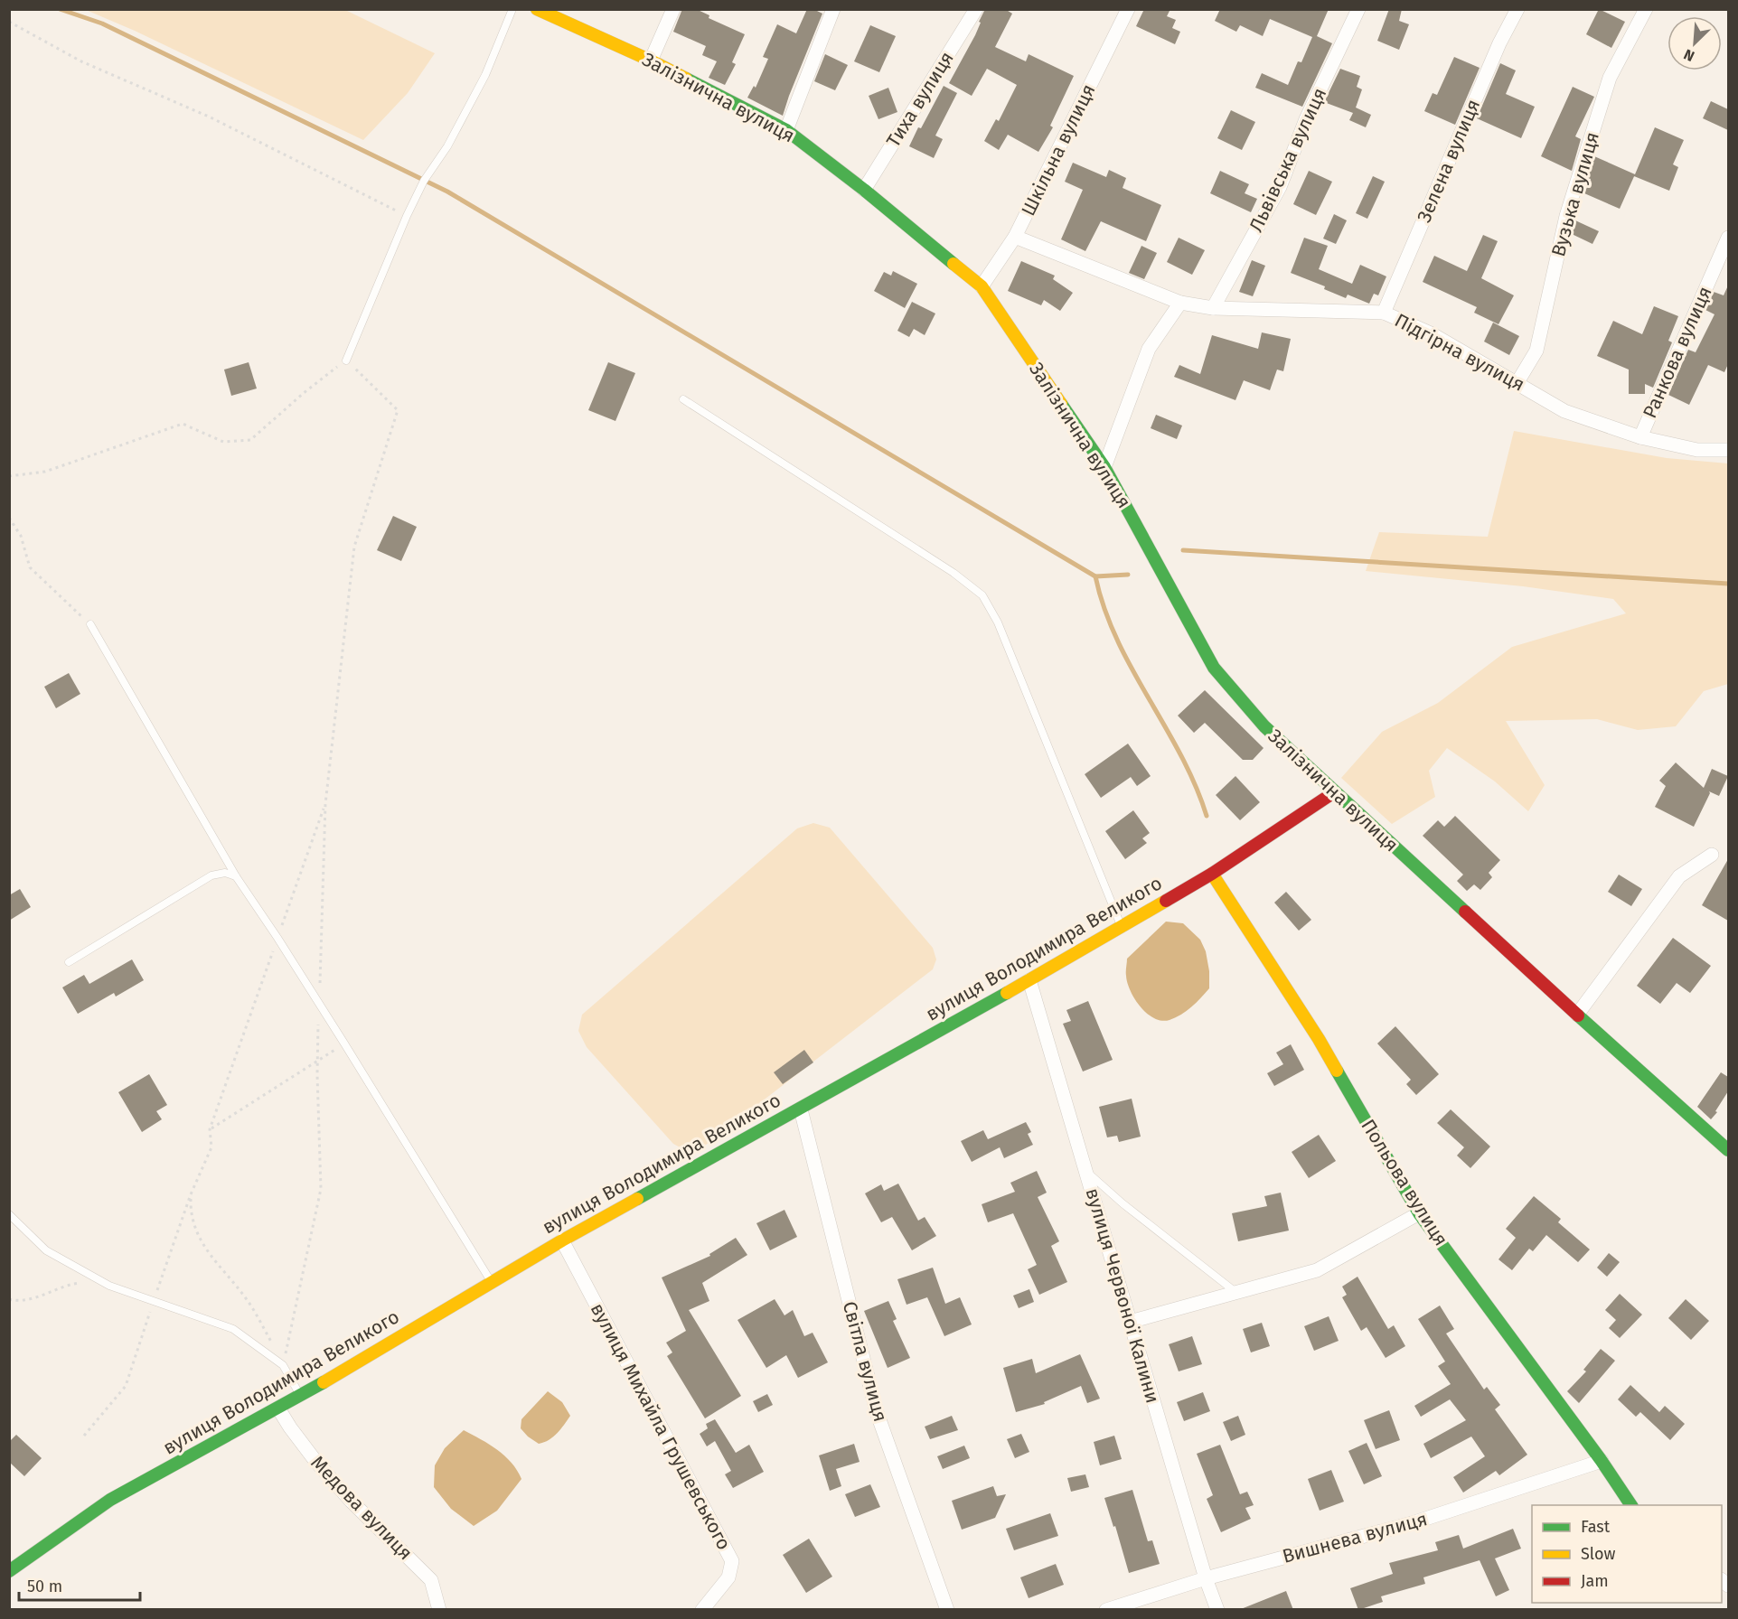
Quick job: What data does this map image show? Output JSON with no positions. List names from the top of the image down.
{
  "streets": {
    "street": [
      "Залізнична вулиця",
      "Тиха вулиця",
      "Шкільна вулиця",
      "Львівська вулиця",
      "Зелена вулиця",
      "Вузька вулиця",
      "Підгірна вулиця",
      "Ранкова вулиця",
      "вулиця Володимира Великого",
      "Польова вулиця",
      "вулиця Червоної Калини",
      "Світла вулиця",
      "вулиця Михайла Грушевського",
      "Медова вулиця",
      "Вишнева вулиця"
    ]
  },
  "crossings": [
    ["Залізнична вулиця", "Тиха вулиця"],
    ["Залізнична вулиця", "Шкільна вулиця"],
    ["Залізнична вулиця", "вулиця Володимира Великого"],
    ["Шкільна вулиця", "Підгірна вулиця"],
    ["Львівська вулиця", "Підгірна вулиця"],
    ["Зелена вулиця", "Підгірна вулиця"],
    ["Вузька вулиця", "Підгірна вулиця"],
    ["Підгірна вулиця", "Ранкова вулиця"],
    ["вулиця Володимира Великого", "Польова вулиця"],
    ["вулиця Володимира Великого", "вулиця Червоної Калини"],
    ["вулиця Володимира Великого", "Світла вулиця"],
    ["вулиця Володимира Великого", "вулиця Михайла Грушевського"],
    ["вулиця Володимира Великого", "Медова вулиця"],
    ["Польова вулиця", "Вишнева вулиця"],
    ["вулиця Червоної Калини", "Вишнева вулиця"]
  ],
  "legend": ["Fast", "Slow", "Jam"],
  "scale_bar": "50 m",
  "north": "bottom left"
}
